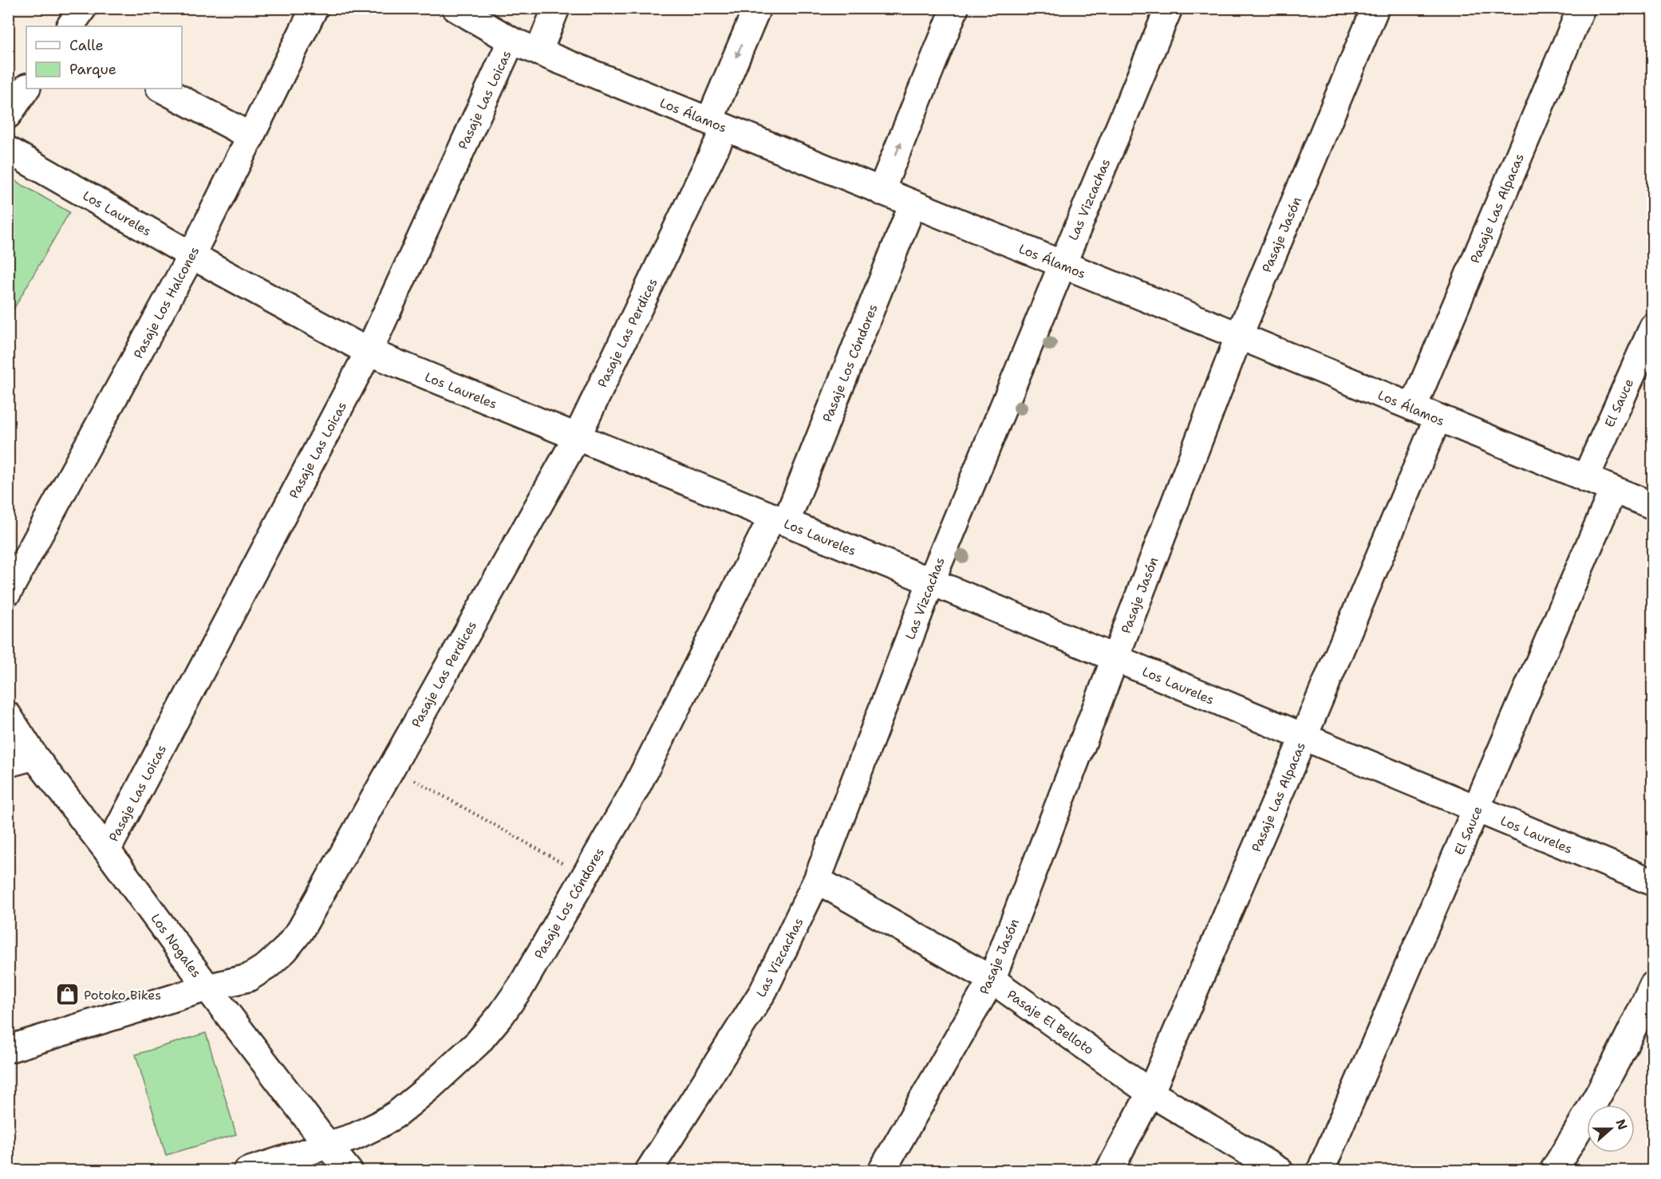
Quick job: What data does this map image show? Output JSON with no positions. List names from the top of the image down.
{
  "streets": {
    "street": [
      "Pasaje Las Loicas",
      "Los Álamos",
      "Las Vizcachas",
      "Pasaje Las Alpacas",
      "Los Laureles",
      "Pasaje Jasón",
      "Pasaje Los Halcones",
      "Pasaje Las Perdices",
      "Pasaje Los Cóndores",
      "El Sauce",
      "Los Nogales",
      "Pasaje El Belloto"
    ]
  },
  "crossings": [
    ["Pasaje Las Loicas", "Los Álamos"],
    ["Pasaje Las Loicas", "Los Laureles"],
    ["Pasaje Las Loicas", "Los Nogales"],
    ["Los Álamos", "Las Vizcachas"],
    ["Los Álamos", "Pasaje Las Alpacas"],
    ["Los Álamos", "Pasaje Jasón"],
    ["Los Álamos", "Pasaje Las Perdices"],
    ["Los Álamos", "Pasaje Los Cóndores"],
    ["Los Álamos", "El Sauce"],
    ["Las Vizcachas", "Los Laureles"],
    ["Las Vizcachas", "Pasaje El Belloto"],
    ["Pasaje Las Alpacas", "Los Laureles"],
    ["Pasaje Las Alpacas", "Pasaje El Belloto"],
    ["Los Laureles", "Pasaje Jasón"],
    ["Los Laureles", "Pasaje Los Halcones"],
    ["Los Laureles", "Pasaje Las Perdices"],
    ["Los Laureles", "Pasaje Los Cóndores"],
    ["Los Laureles", "El Sauce"],
    ["Pasaje Jasón", "Pasaje El Belloto"],
    ["Pasaje Las Perdices", "Los Nogales"],
    ["Pasaje Los Cóndores", "Los Nogales"]
  ],
  "places": {
    "shop": ["Potoko Bikes"]
  },
  "legend": ["Calle", "Parque"],
  "north": "right"
}
